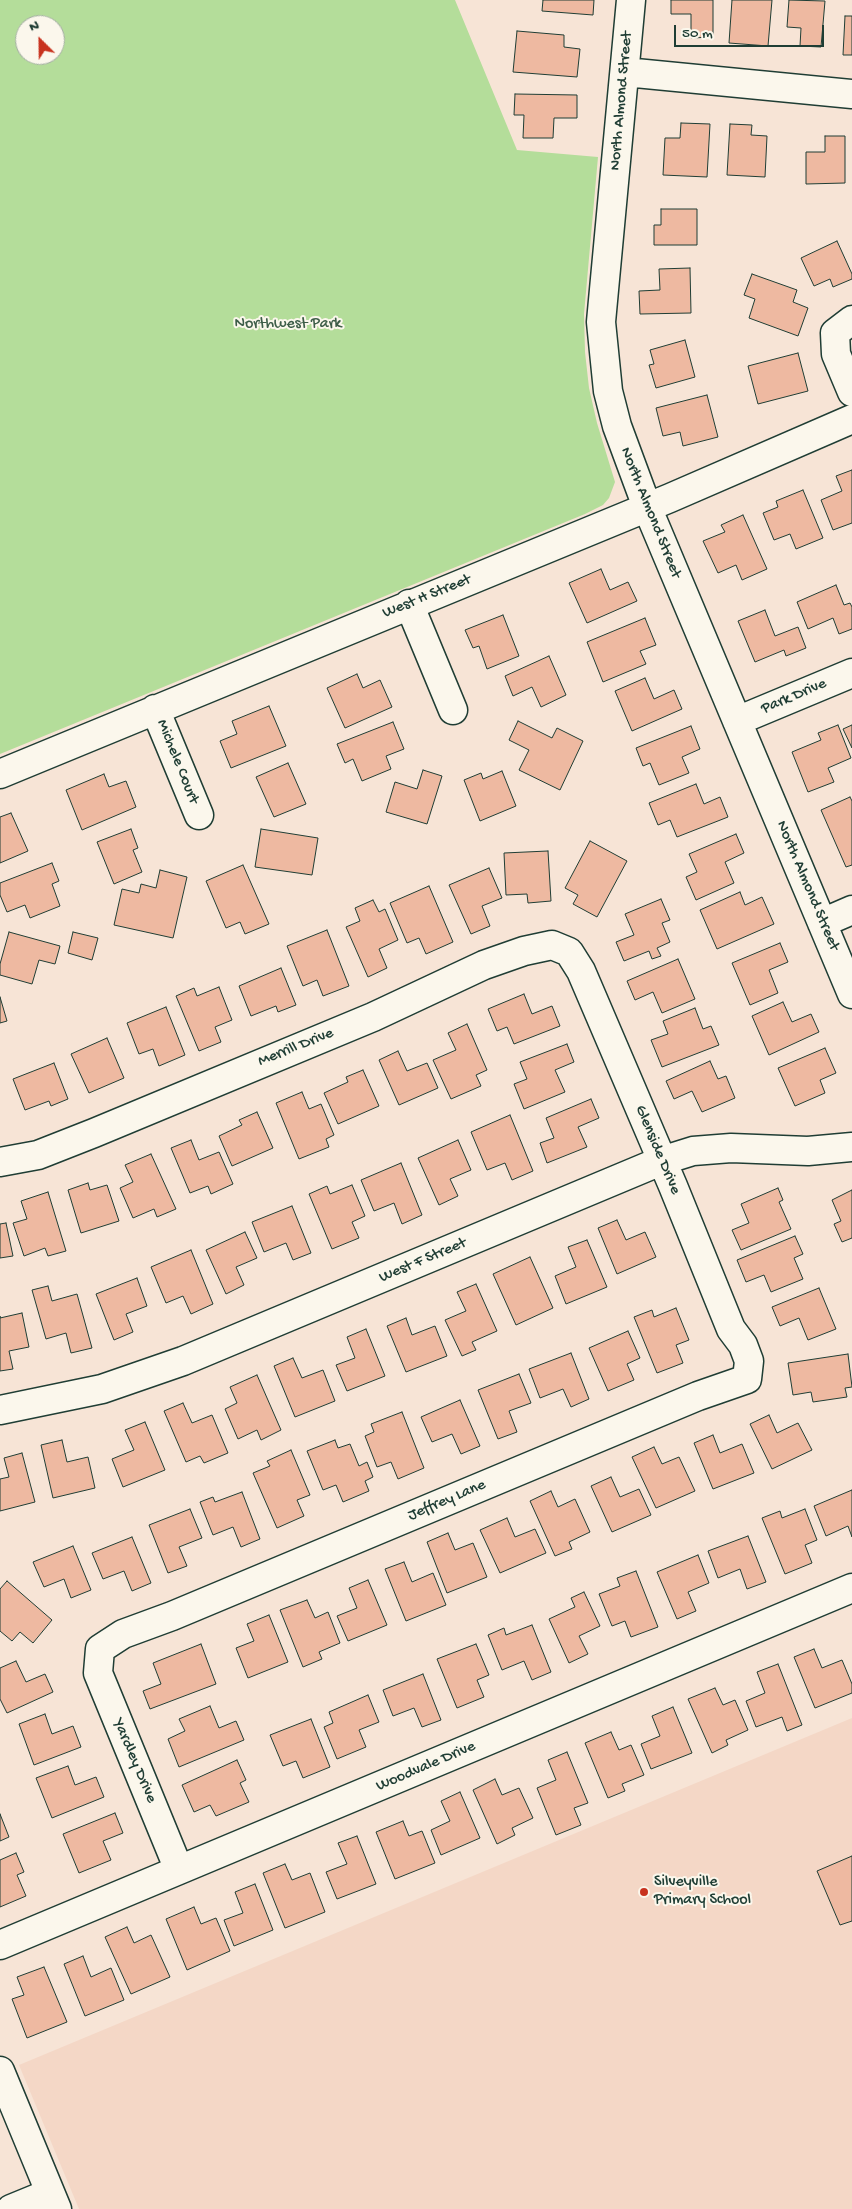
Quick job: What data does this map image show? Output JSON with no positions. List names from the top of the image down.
{
  "streets": {
    "street": [
      "North Almond Street",
      "West H Street",
      "Park Drive",
      "Michele Court",
      "Merrill Drive",
      "Glenside Drive",
      "West F Street",
      "Jeffrey Lane",
      "Yardley Drive",
      "Woodvale Drive"
    ]
  },
  "crossings": [
    ["North Almond Street", "West H Street"],
    ["North Almond Street", "Park Drive"],
    ["West H Street", "Michele Court"],
    ["Merrill Drive", "Glenside Drive"],
    ["Glenside Drive", "West F Street"],
    ["Glenside Drive", "Jeffrey Lane"],
    ["Jeffrey Lane", "Yardley Drive"],
    ["Yardley Drive", "Woodvale Drive"]
  ],
  "parks": ["Northwest Park"],
  "places": ["Silveyville Primary School"],
  "scale_bar": "50 m",
  "north": "top left"
}
